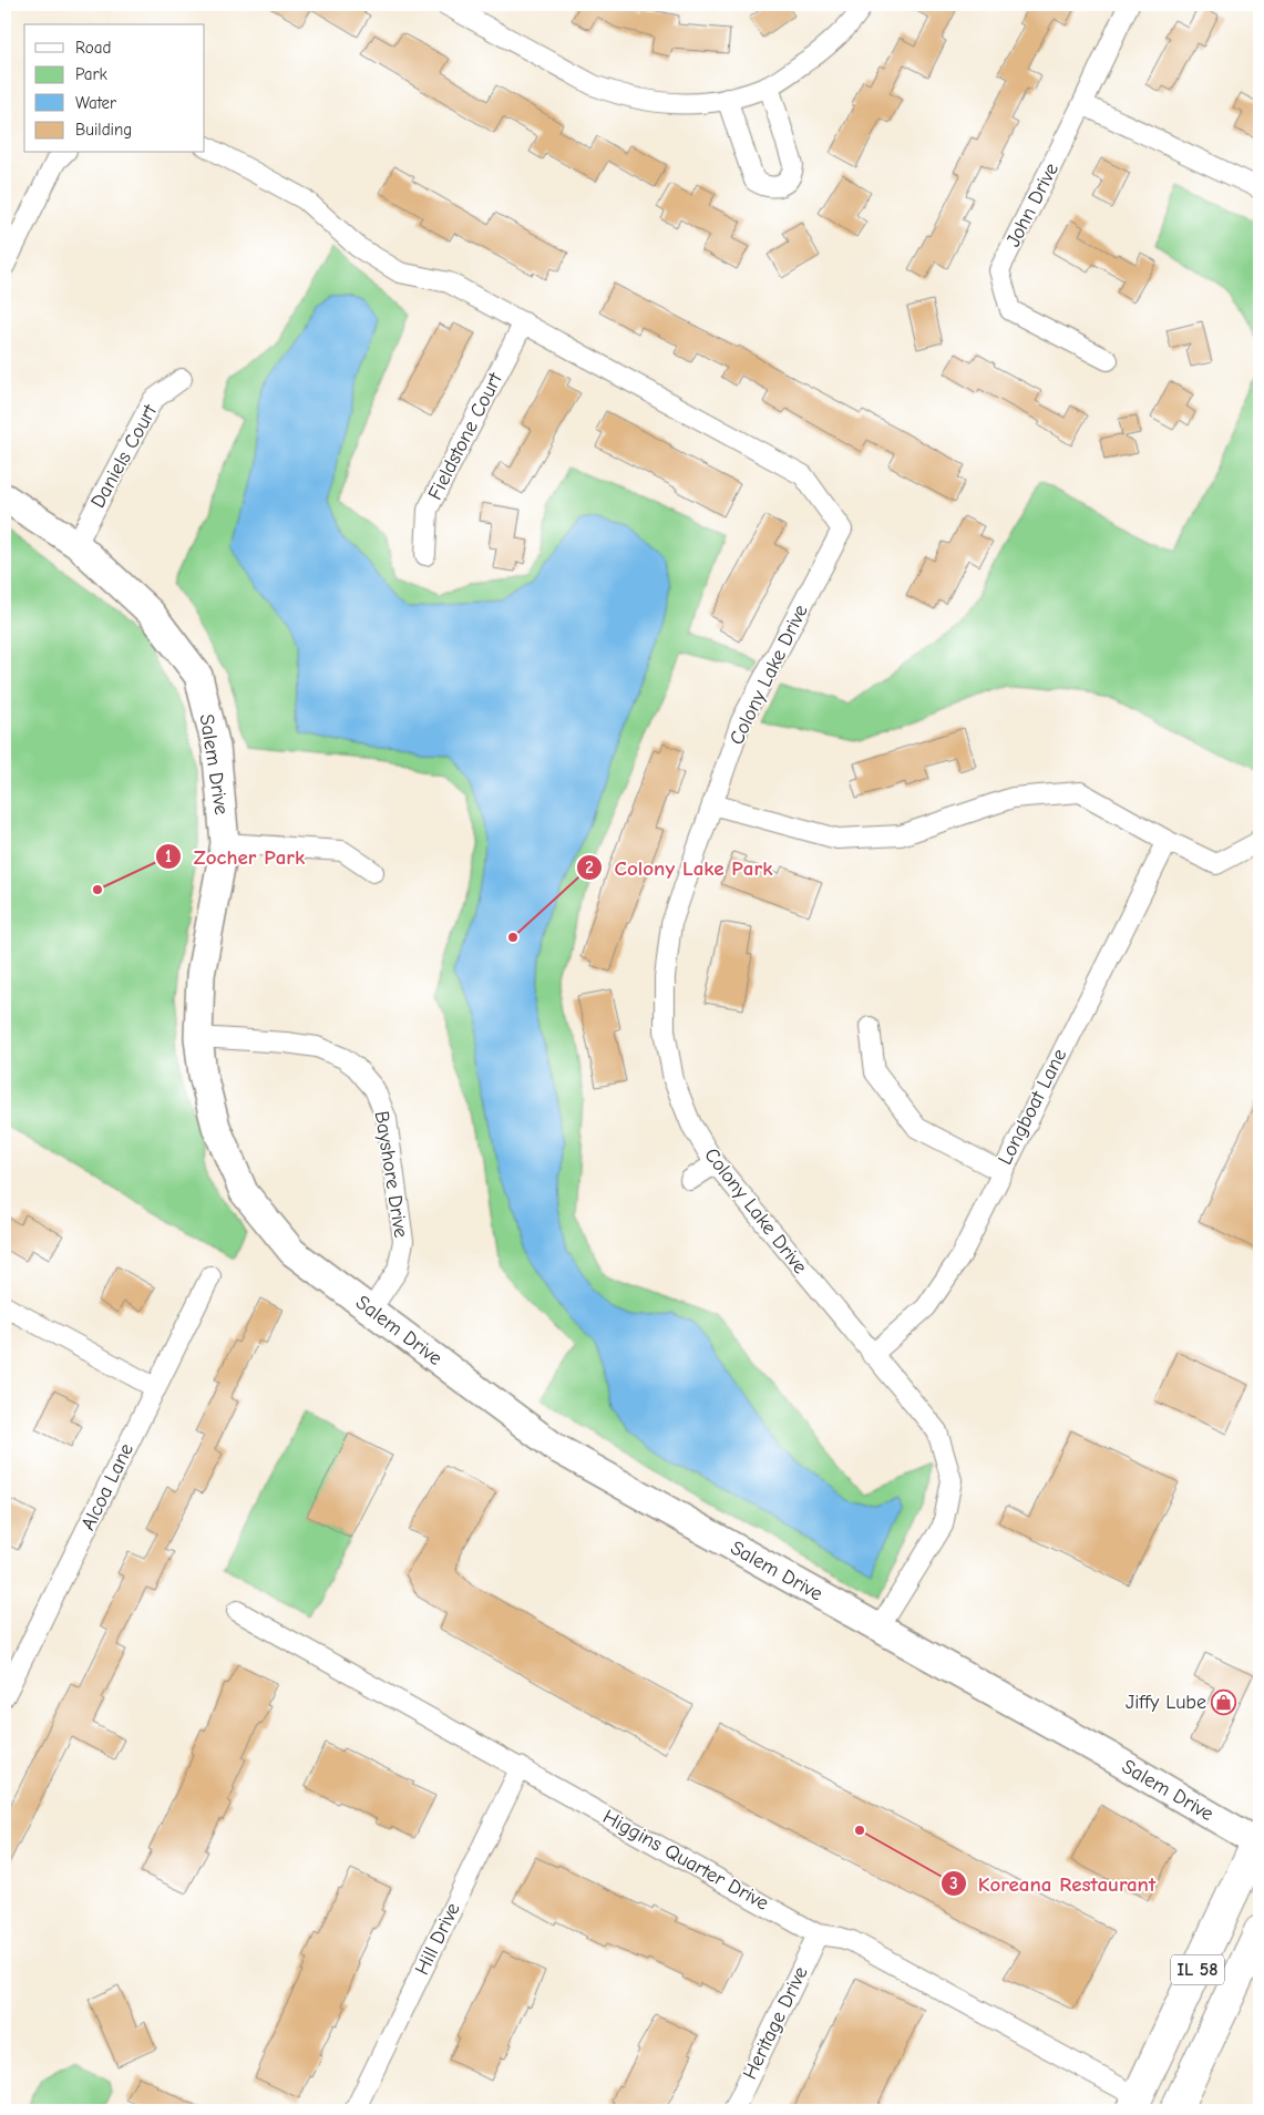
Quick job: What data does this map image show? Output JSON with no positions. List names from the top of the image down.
{
  "streets": {
    "main road": ["IL 58"],
    "street": [
      "John Drive",
      "Fieldstone Court",
      "Daniels Court",
      "Colony Lake Drive",
      "Salem Drive",
      "Longboat Lane",
      "Bayshore Drive",
      "Alcoa Lane",
      "Higgins Quarter Drive",
      "Hill Drive",
      "Heritage Drive"
    ]
  },
  "crossings": [
    ["Fieldstone Court", "Colony Lake Drive"],
    ["Daniels Court", "Salem Drive"],
    ["Colony Lake Drive", "Salem Drive"],
    ["Colony Lake Drive", "Longboat Lane"],
    ["Salem Drive", "Bayshore Drive"],
    ["Salem Drive", "IL 58"],
    ["Higgins Quarter Drive", "Hill Drive"],
    ["Higgins Quarter Drive", "IL 58"],
    ["Higgins Quarter Drive", "Heritage Drive"]
  ],
  "places": {
    "other": ["Zocher Park", "Colony Lake Park", "Koreana Restaurant"],
    "shop": ["Jiffy Lube"]
  },
  "legend": [
    "Road",
    "Park",
    "Water",
    "Building"
  ]
}
